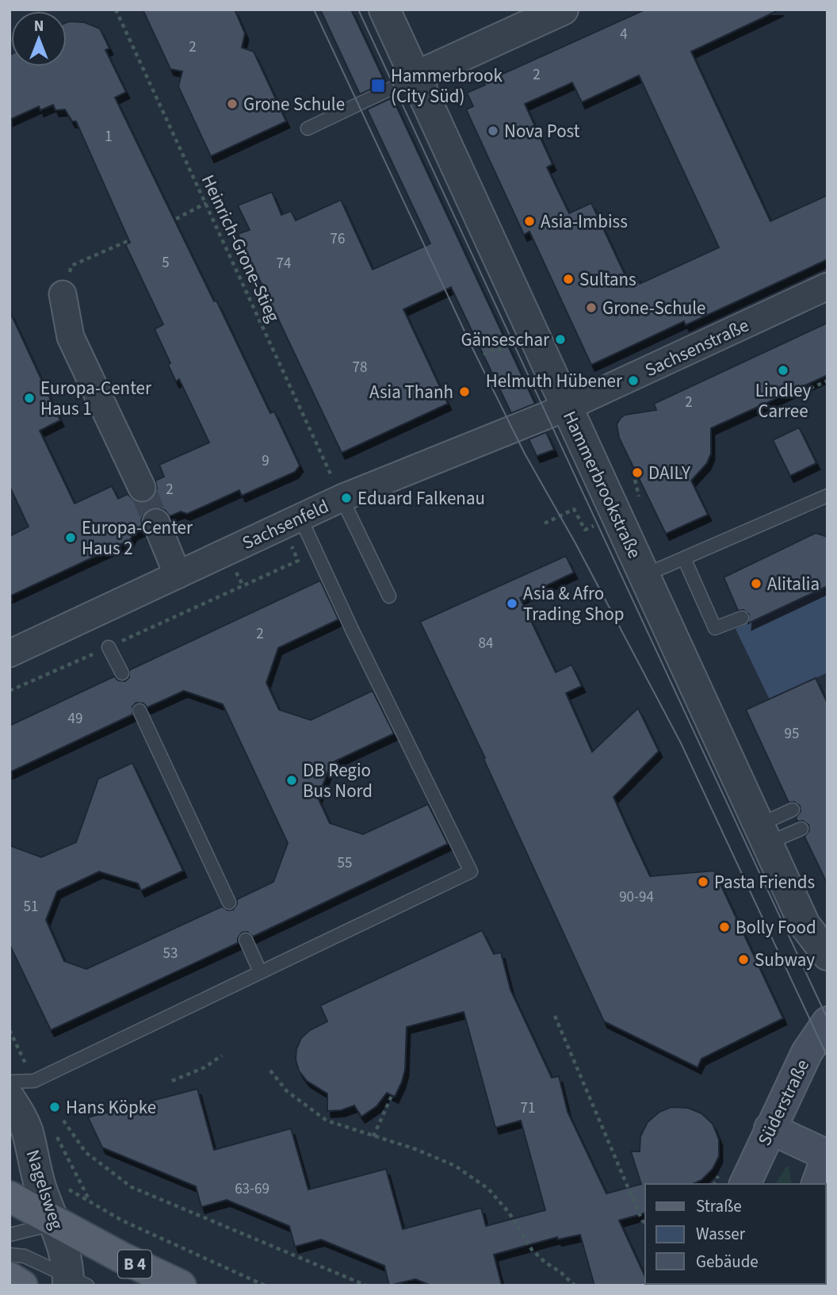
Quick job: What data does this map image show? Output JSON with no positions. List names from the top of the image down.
{
  "streets": {
    "main road": ["Süderstraße", "B 4"],
    "street": [
      "Sachsenstraße",
      "Hammerbrookstraße",
      "Sachsenfeld",
      "Nagelsweg"
    ],
    "path": ["Heinrich-Grone-Stieg"]
  },
  "crossings": [
    ["Heinrich-Grone-Stieg", "Sachsenfeld"],
    ["Sachsenstraße", "Hammerbrookstraße"],
    ["Sachsenstraße", "Sachsenfeld"],
    ["Hammerbrookstraße", "Sachsenfeld"],
    ["Nagelsweg", "B 4"]
  ],
  "places": {
    "transit": ["Hammerbrook (City Süd)"],
    "other": [
      "Grone Schule",
      "Nova Post",
      "Asia-Imbiss",
      "Sultans",
      "Grone-Schule",
      "Gänseschar",
      "Lindley Carree",
      "Helmuth Hübener",
      "Asia Thanh",
      "Europa-Center Haus 1",
      "DAILY",
      "Eduard Falkenau",
      "Europa-Center Haus 2",
      "Alitalia",
      "Asia & Afro Trading Shop",
      "DB Regio Bus Nord",
      "Pasta Friends",
      "Bolly Food",
      "Subway",
      "Hans Köpke"
    ]
  },
  "house_numbers": [
    "4",
    "2",
    "2",
    "1",
    "76",
    "5",
    "74",
    "78",
    "2",
    "9",
    "2",
    "2",
    "84",
    "49",
    "95",
    "55",
    "90-94",
    "51",
    "53",
    "71",
    "63-69"
  ],
  "legend": ["Straße", "Wasser", "Gebäude"],
  "north": "top"
}
